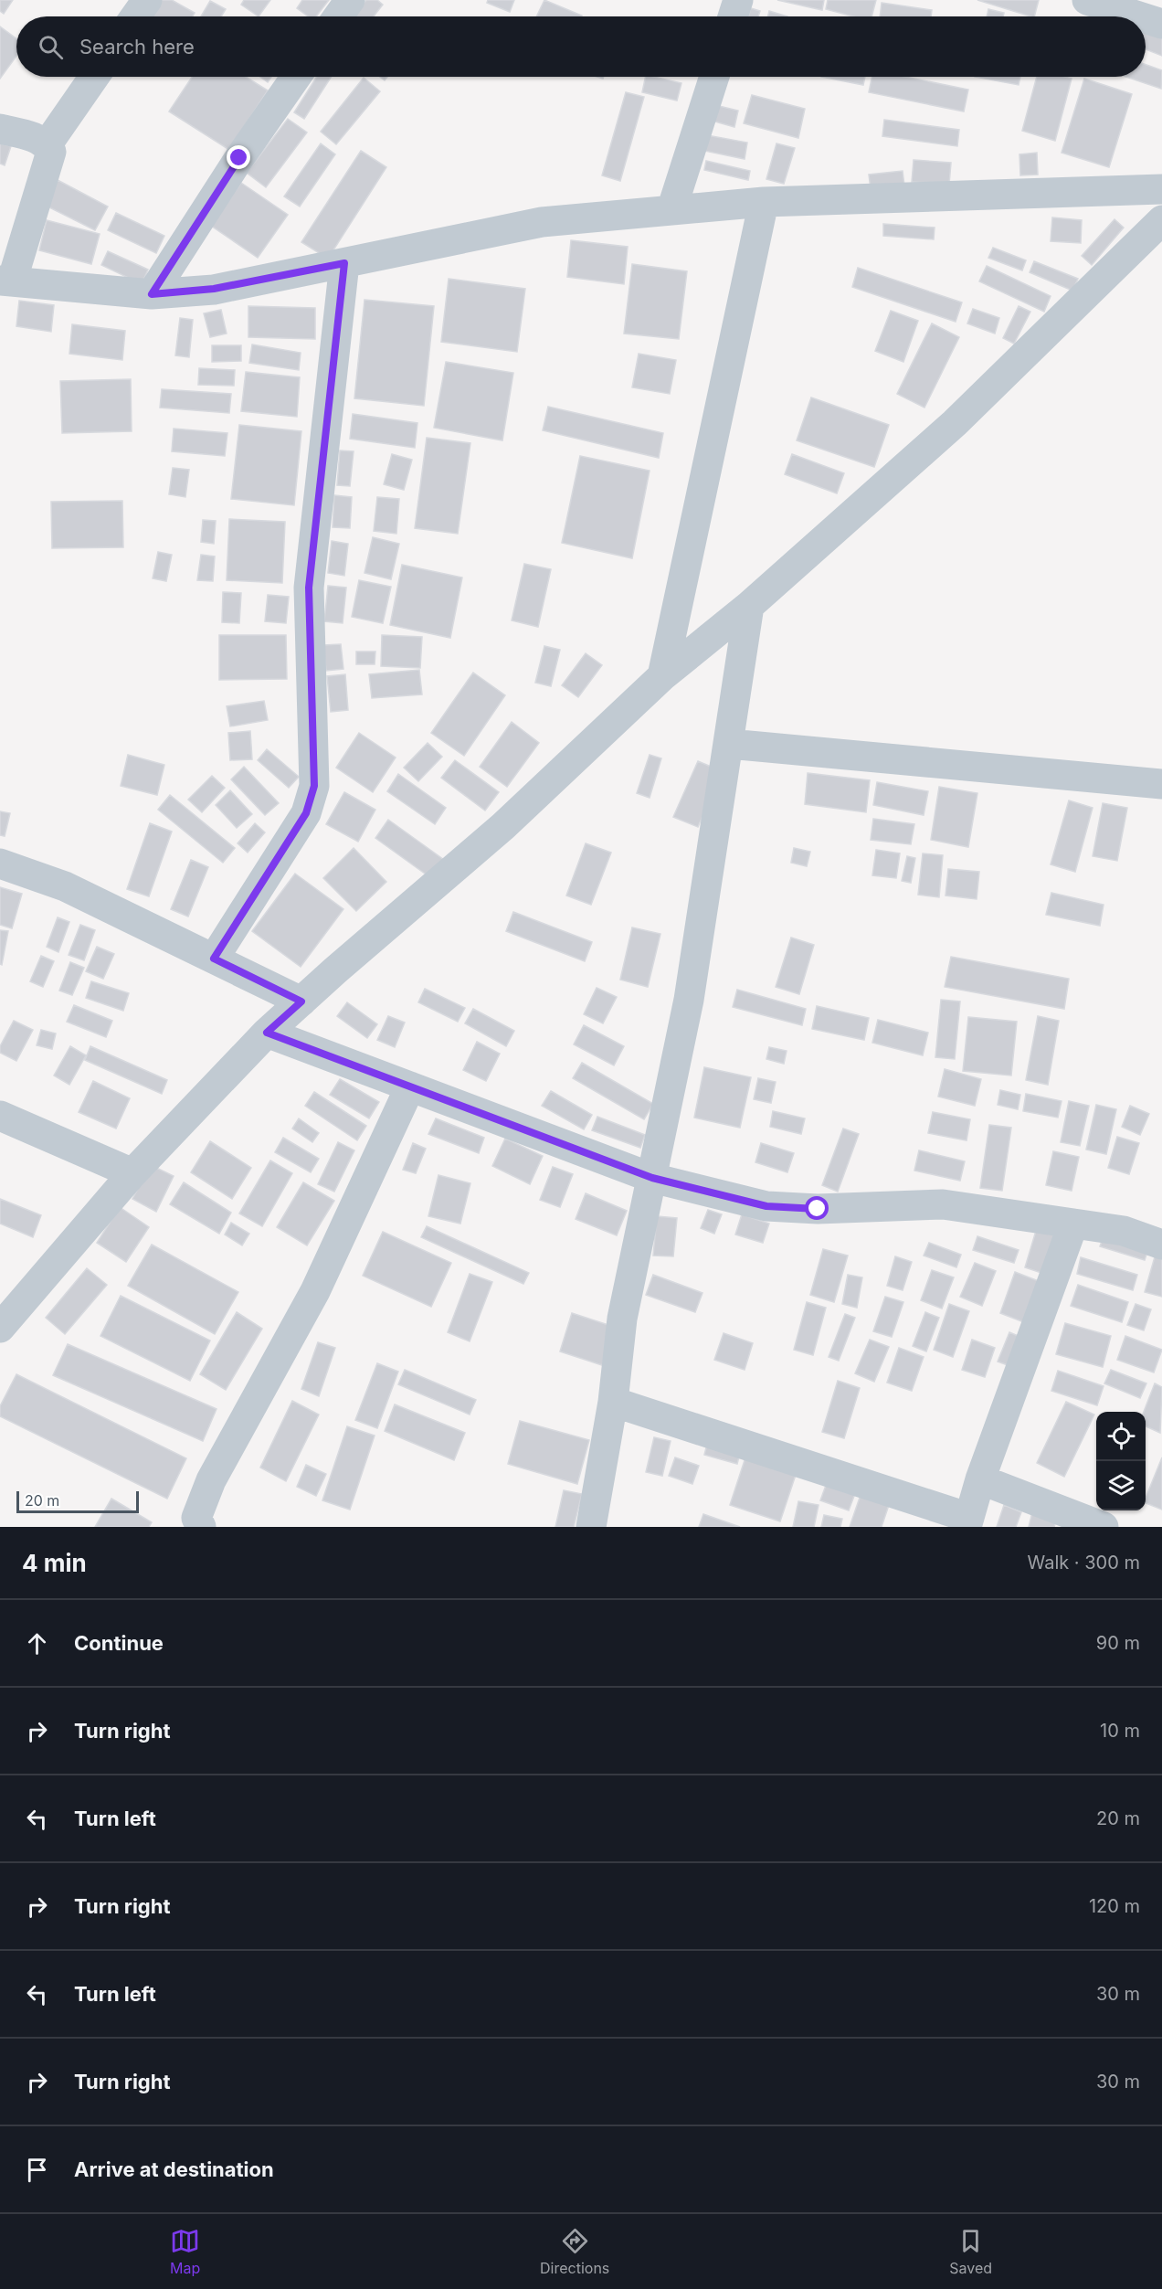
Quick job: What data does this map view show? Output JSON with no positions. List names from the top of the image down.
{
  "scale_bar": "20 m",
  "page": {
    "search": "Search here",
    "scale": "20 m",
    "heading": ["4 min", "Walk · 300 m"],
    "list": [
      ["Continue", "90 m"],
      ["Turn right", "10 m"],
      ["Turn left", "20 m"],
      ["Turn right", "120 m"],
      ["Turn left", "30 m"],
      ["Turn right", "30 m"],
      "Arrive at destination"
    ],
    "nav": ["Map", "Directions", "Saved"]
  }
}
